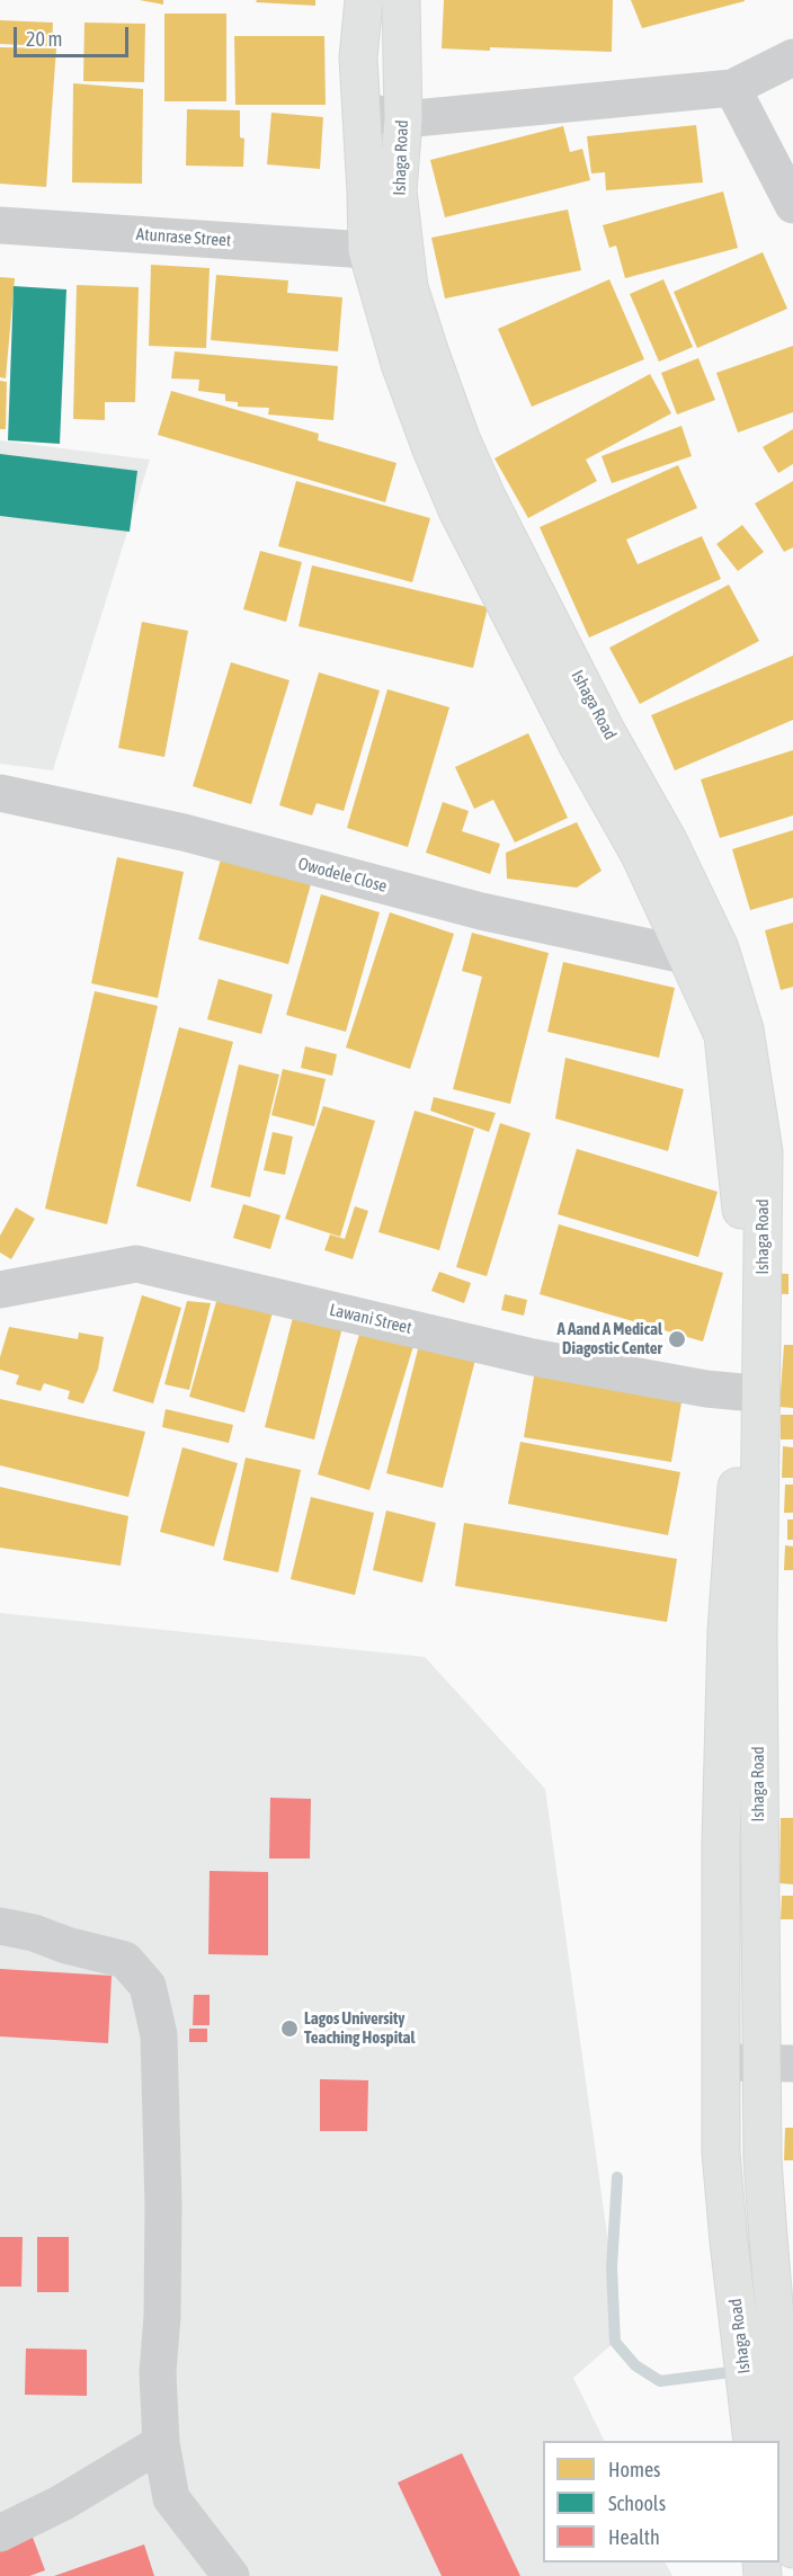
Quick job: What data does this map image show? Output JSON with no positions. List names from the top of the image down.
{
  "streets": {
    "main road": ["Ishaga Road"],
    "street": ["Atunrase Street", "Owodele Close", "Lawani Street"]
  },
  "crossings": [
    ["Ishaga Road", "Atunrase Street"],
    ["Ishaga Road", "Owodele Close"],
    ["Ishaga Road", "Lawani Street"]
  ],
  "places": ["A Aand A Medical Diagostic Center", "Lagos University Teaching Hospital"],
  "legend": ["Homes", "Schools", "Health"],
  "scale_bar": "20 m"
}
